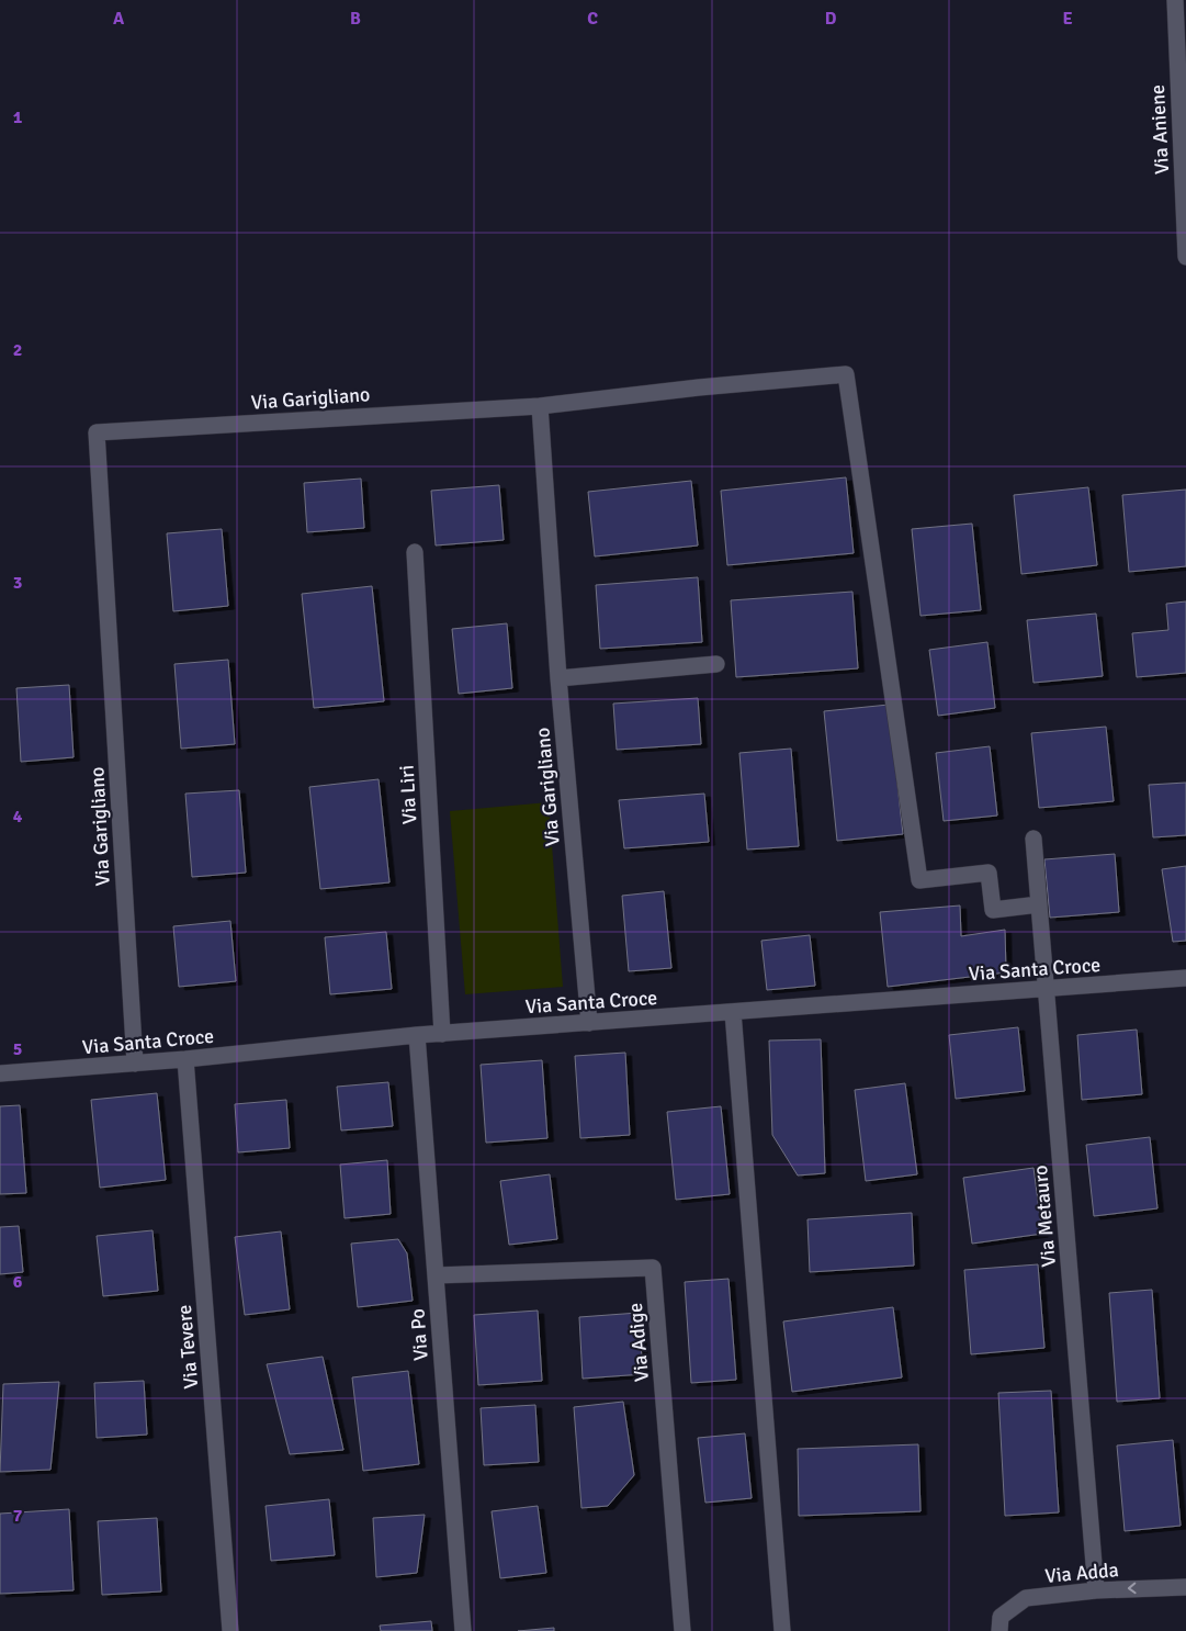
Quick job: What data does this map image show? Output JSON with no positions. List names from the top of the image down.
{
  "streets": {
    "street": [
      "Via Aniene",
      "Via Garigliano",
      "Via Liri",
      "Via Santa Croce",
      "Via Metauro",
      "Via Po",
      "Via Adige",
      "Via Tevere",
      "Via Adda"
    ]
  },
  "crossings": [
    ["Via Garigliano", "Via Santa Croce"],
    ["Via Liri", "Via Santa Croce"],
    ["Via Santa Croce", "Via Metauro"],
    ["Via Santa Croce", "Via Po"],
    ["Via Santa Croce", "Via Tevere"],
    ["Via Metauro", "Via Adda"],
    ["Via Po", "Via Adige"]
  ],
  "one_way": ["Via Adda"],
  "grid": {
    "columns": [
      "A",
      "B",
      "C",
      "D",
      "E"
    ],
    "rows": [
      "1",
      "2",
      "3",
      "4",
      "5",
      "6",
      "7"
    ]
  }
}
